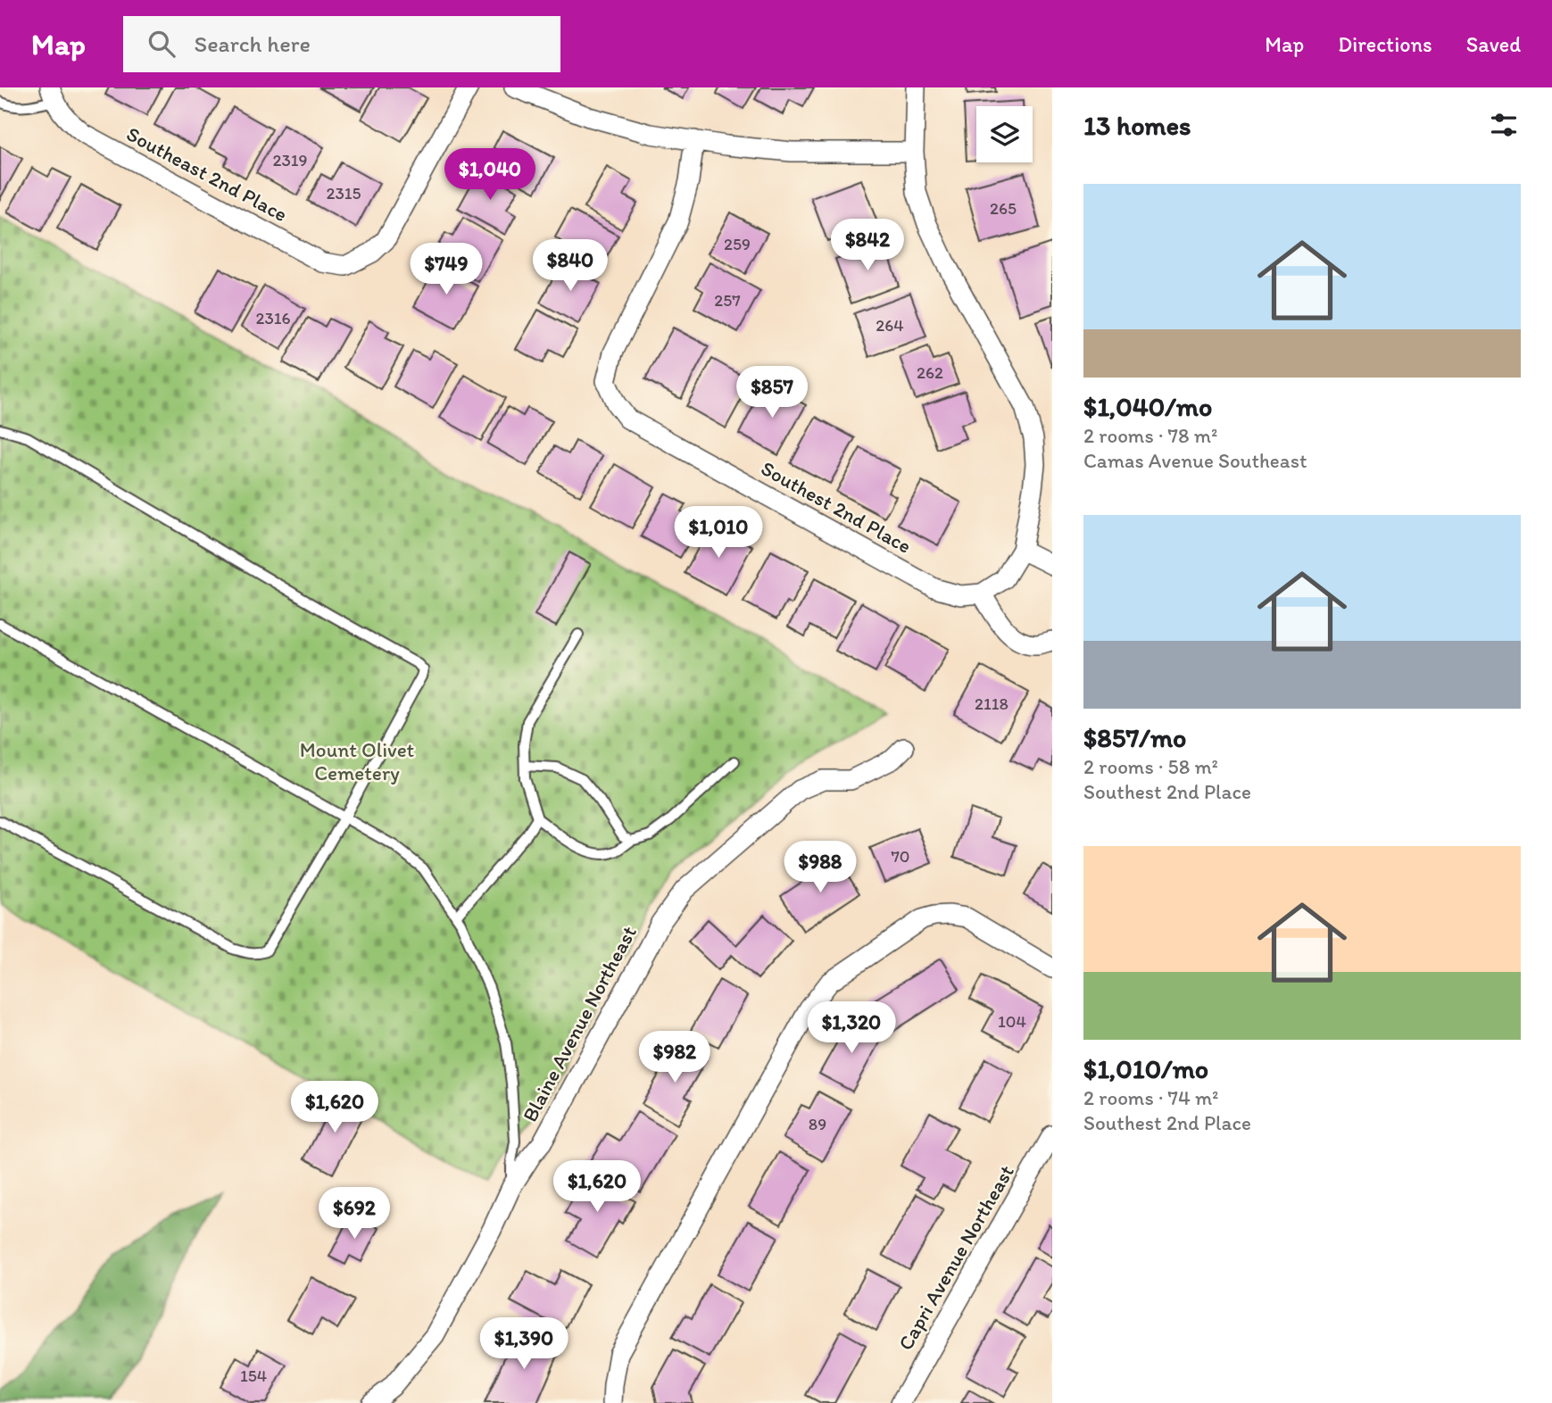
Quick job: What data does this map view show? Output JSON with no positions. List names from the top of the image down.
{
  "streets": {
    "street": [
      "Southeast 2nd Place",
      "Southest 2nd Place",
      "Blaine Avenue Northeast",
      "Capri Avenue Northeast"
    ]
  },
  "parks": ["Mount Olivet Cemetery"],
  "house_numbers": [
    "2319",
    "2315",
    "265",
    "259",
    "257",
    "2316",
    "264",
    "262",
    "2118",
    "70",
    "104",
    "89",
    "154"
  ],
  "page": {
    "header": "Map",
    "search": "Search here",
    "nav": ["Map", "Directions", "Saved"],
    "heading": "13 homes",
    "price": [
      "$1,040",
      "$842",
      "$840",
      "$749",
      "$857",
      "$1,010",
      "$988",
      "$1,320",
      "$982",
      "$1,620",
      "$1,620",
      "$692",
      "$1,390"
    ],
    "list": [
      {
        "name": "$1,040/mo",
        "note": "2 rooms · 78 m² · Camas Avenue Southeast"
      },
      {
        "name": "$857/mo",
        "note": "2 rooms · 58 m² · Southest 2nd Place"
      },
      {
        "name": "$1,010/mo",
        "note": "2 rooms · 74 m² · Southest 2nd Place"
      }
    ]
  }
}
